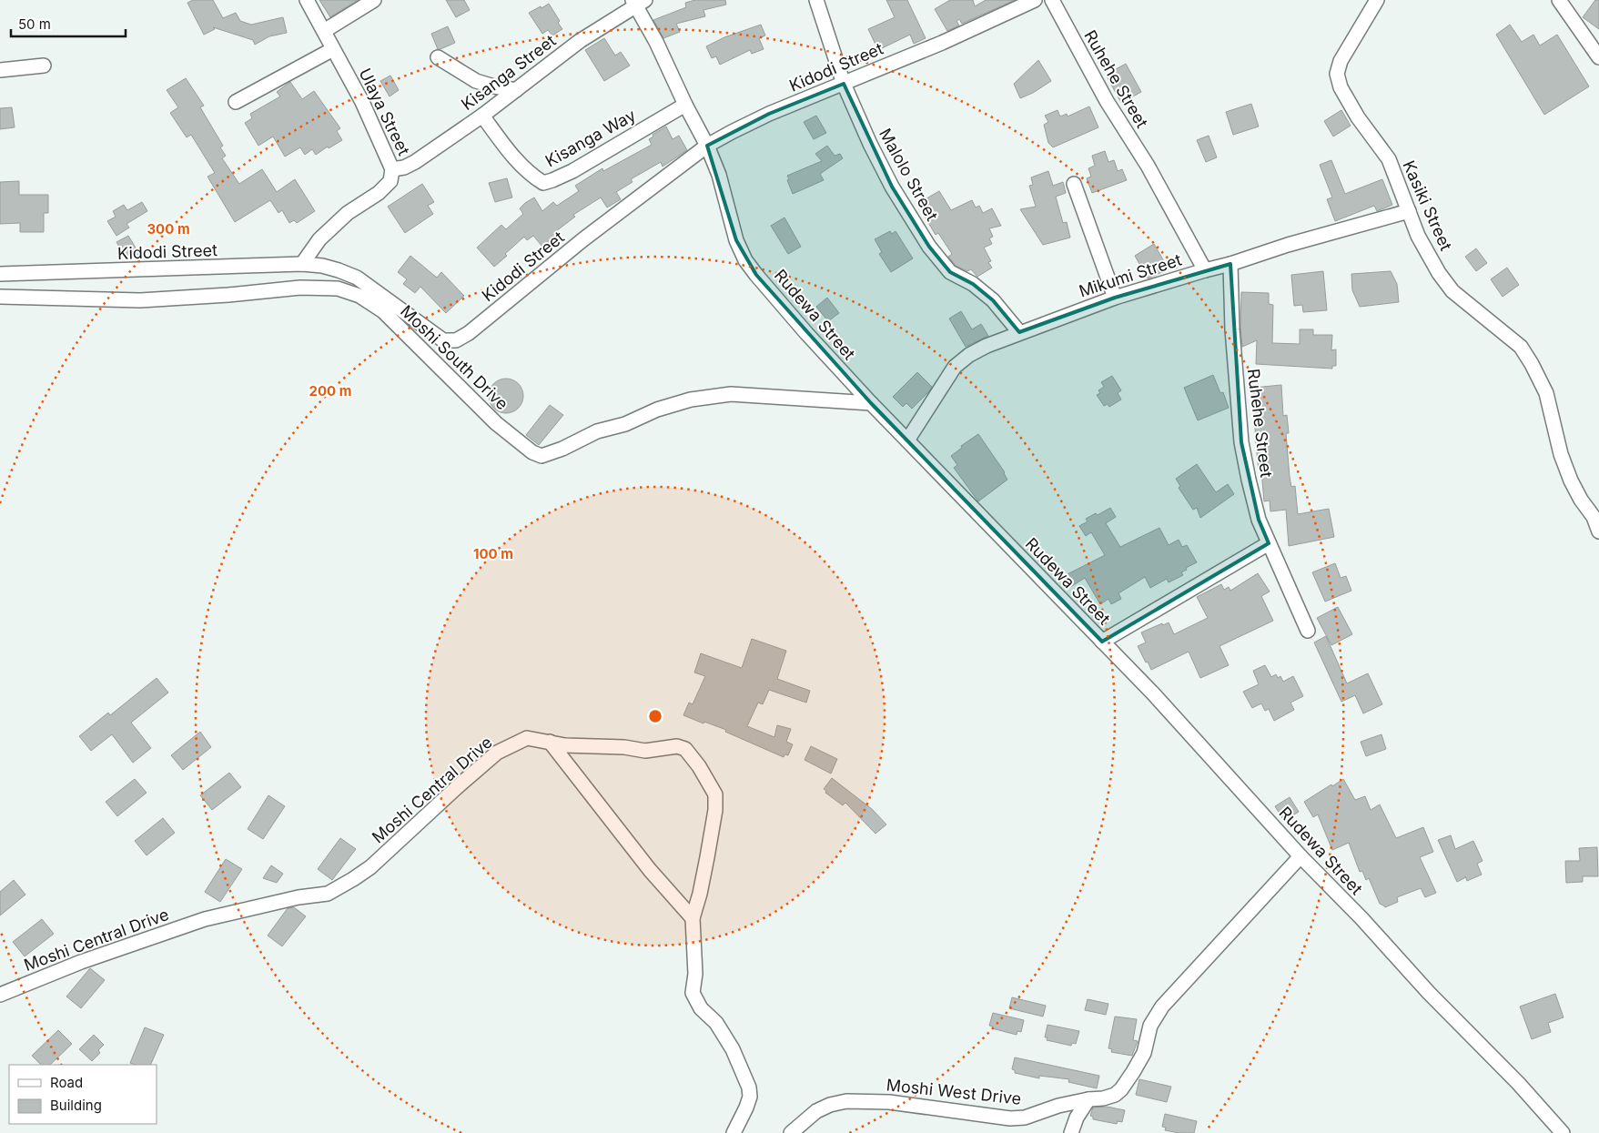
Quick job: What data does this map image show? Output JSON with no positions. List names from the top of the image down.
{
  "streets": {
    "street": [
      "Kidodi Street",
      "Kisanga Street",
      "Ruhehe Street",
      "Ulaya Street",
      "Kisanga Way",
      "Malolo Street",
      "Kasiki Street",
      "Mikumi Street",
      "Rudewa Street",
      "Moshi South Drive",
      "Moshi Central Drive",
      "Moshi West Drive"
    ]
  },
  "crossings": [
    ["Kidodi Street", "Ulaya Street"],
    ["Kidodi Street", "Malolo Street"],
    ["Kidodi Street", "Rudewa Street"],
    ["Kisanga Street", "Ulaya Street"],
    ["Kisanga Street", "Kisanga Way"],
    ["Kisanga Street", "Rudewa Street"],
    ["Ruhehe Street", "Mikumi Street"],
    ["Kisanga Way", "Rudewa Street"],
    ["Malolo Street", "Mikumi Street"],
    ["Kasiki Street", "Mikumi Street"],
    ["Mikumi Street", "Rudewa Street"],
    ["Rudewa Street", "Moshi South Drive"],
    ["Rudewa Street", "Moshi West Drive"]
  ],
  "legend": ["Road", "Building"],
  "scale_bar": "50 m",
  "rings": ["300 m", "200 m", "100 m"]
}
